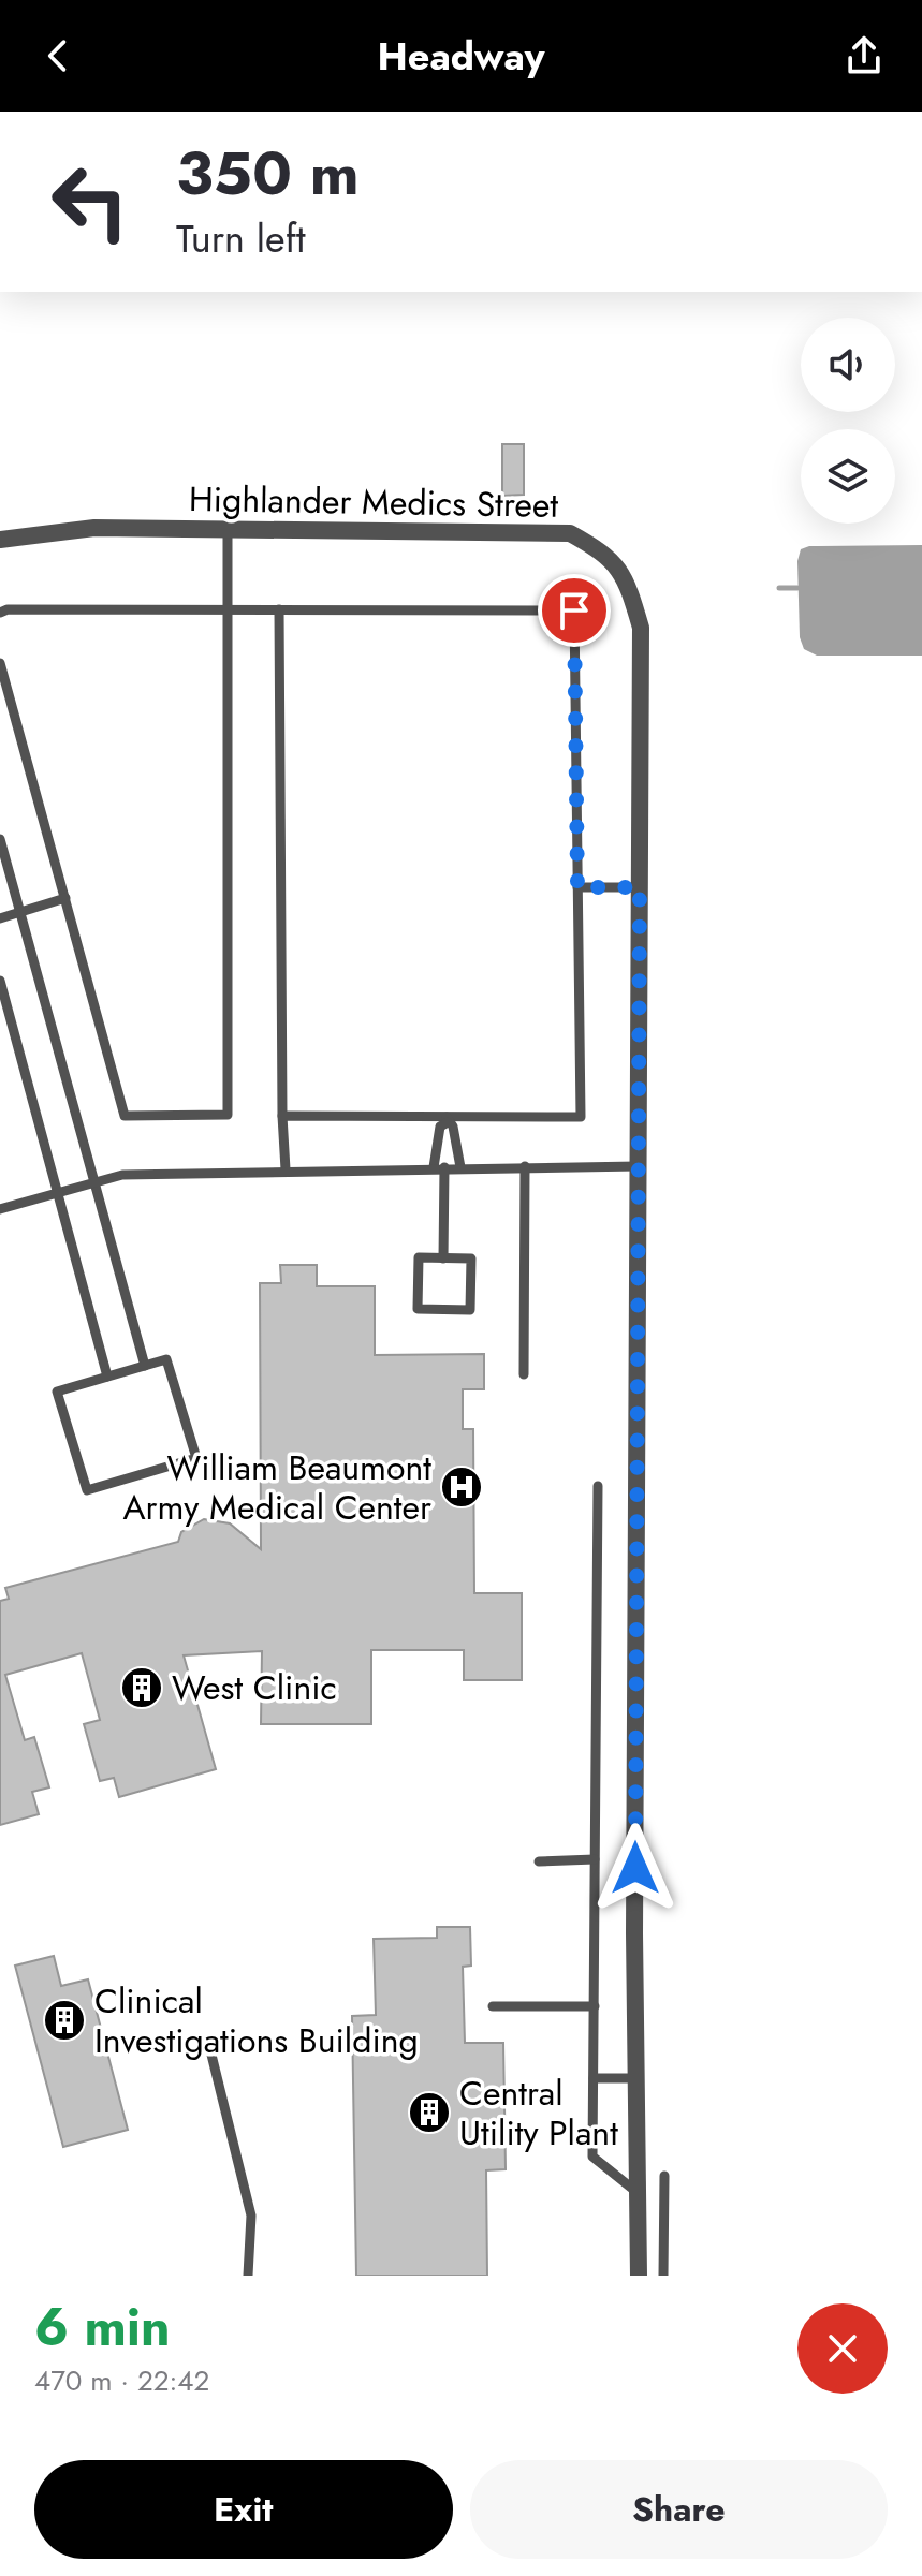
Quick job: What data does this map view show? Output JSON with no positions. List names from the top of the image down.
{
  "streets": {
    "street": ["Highlander Medics Street"]
  },
  "places": {
    "hospital": ["William Beaumont Army Medical Center"],
    "building": ["West Clinic", "Clinical Investigations Building", "Central Utility Plant"]
  },
  "page": {
    "header": "Headway",
    "turn": ["350 m", "Turn left"],
    "heading": ["6 min", "470 m · 22:42"],
    "buttons": ["Exit", "Share"]
  }
}
